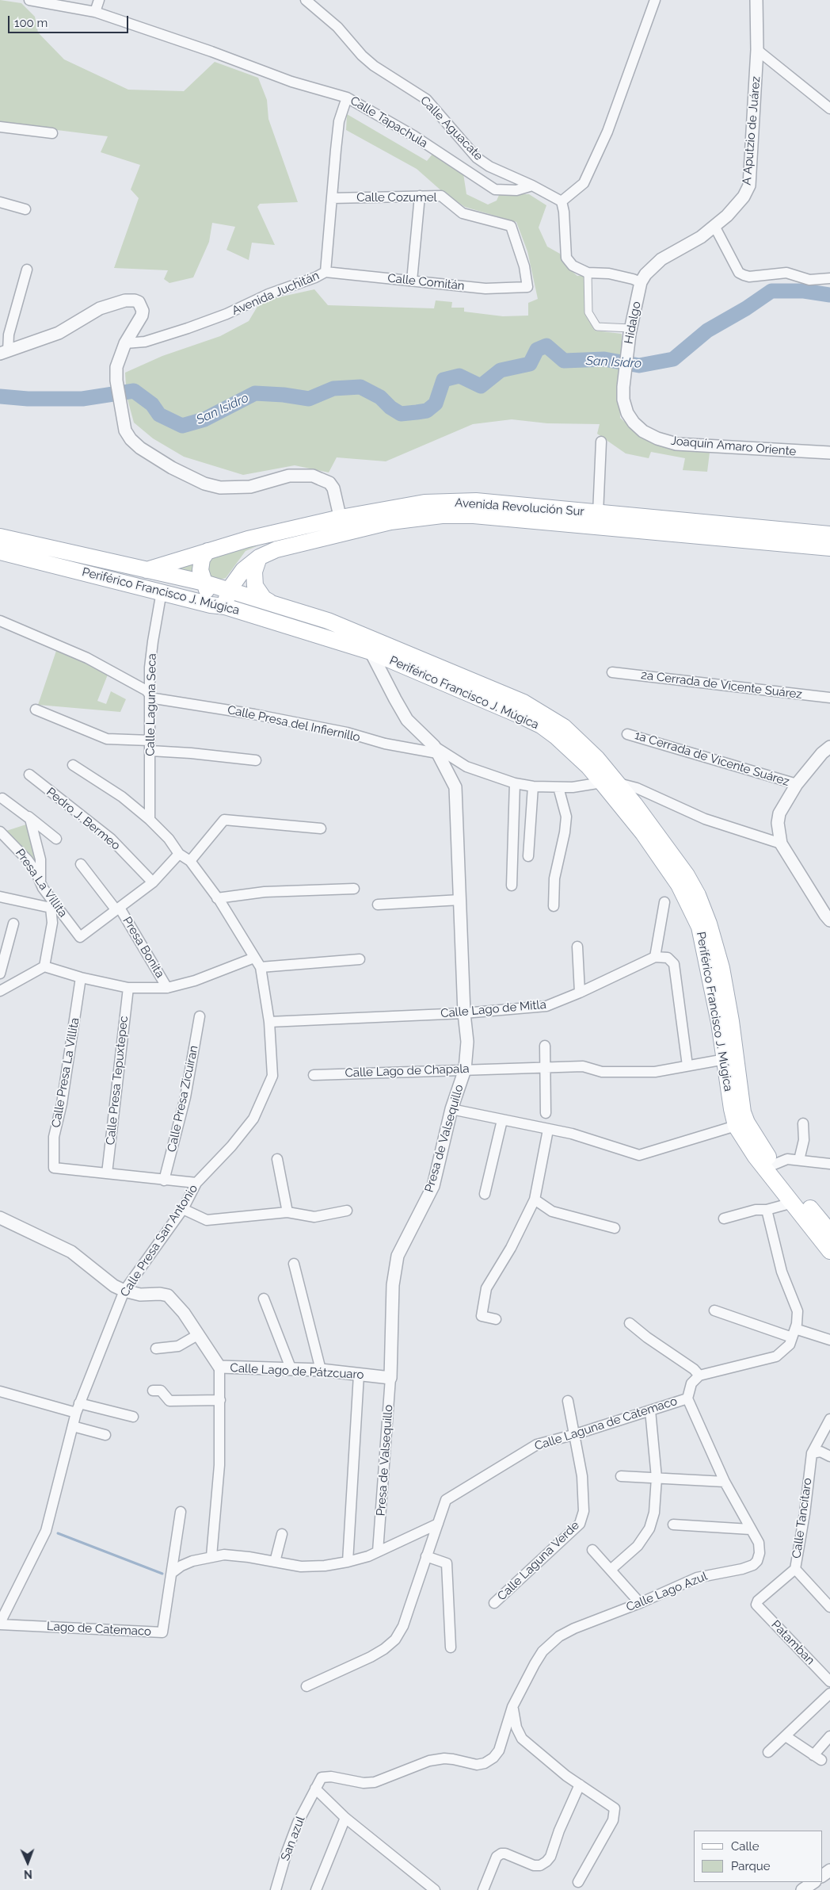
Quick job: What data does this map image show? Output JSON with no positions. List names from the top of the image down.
{
  "streets": {
    "main road": ["Avenida Revolución Sur", "Periférico Francisco J. Múgica"],
    "street": [
      "Calle Tapachula",
      "Calle Aguacate",
      "A Aputzio de Juárez",
      "Calle Cozumel",
      "Calle Comitán",
      "Avenida Juchitán",
      "Hidalgo",
      "Joaquín Amaro Oriente",
      "2a Cerrada de Vicente Suárez",
      "Calle Laguna Seca",
      "Calle Presa del Infiernillo",
      "1a Cerrada de Vicente Suárez",
      "Pedro J. Bermeo",
      "Presa La Villita",
      "Presa Bonita",
      "Calle Lago de Mitla",
      "Calle Lago de Chapala",
      "Calle Presa La Villita",
      "Calle Presa Tepuxtepec",
      "Calle Presa Zicuiran",
      "Presa de Valsequillo",
      "Calle Presa San Antonio",
      "Calle Lago de Pátzcuaro",
      "Calle Laguna de Catemaco",
      "Calle Tancítaro",
      "Calle Laguna Verde",
      "Calle Lago Azul",
      "Lago de Catemaco",
      "Patamban",
      "San azul"
    ]
  },
  "crossings": [
    ["Calle Tapachula", "Calle Aguacate"],
    ["Calle Tapachula", "Avenida Juchitán"],
    ["A Aputzio de Juárez", "Hidalgo"],
    ["Calle Cozumel", "Calle Comitán"],
    ["Calle Cozumel", "Avenida Juchitán"],
    ["Calle Comitán", "Avenida Juchitán"],
    ["Hidalgo", "Joaquín Amaro Oriente"],
    ["Avenida Revolución Sur", "Periférico Francisco J. Múgica"],
    ["Periférico Francisco J. Múgica", "Calle Laguna Seca"],
    ["Periférico Francisco J. Múgica", "Calle Presa del Infiernillo"],
    ["Periférico Francisco J. Múgica", "Calle Lago de Chapala"],
    ["Periférico Francisco J. Múgica", "Presa de Valsequillo"],
    ["Calle Laguna Seca", "Calle Presa del Infiernillo"],
    ["Calle Laguna Seca", "Calle Presa San Antonio"],
    ["Calle Presa del Infiernillo", "Presa de Valsequillo"],
    ["Presa La Villita", "Presa Bonita"],
    ["Calle Lago de Mitla", "Presa de Valsequillo"],
    ["Calle Lago de Mitla", "Calle Presa San Antonio"],
    ["Calle Lago de Chapala", "Presa de Valsequillo"],
    ["Calle Presa La Villita", "Calle Presa Tepuxtepec"],
    ["Presa de Valsequillo", "Calle Lago de Pátzcuaro"],
    ["Calle Presa San Antonio", "Calle Lago de Pátzcuaro"],
    ["Calle Presa San Antonio", "Lago de Catemaco"],
    ["Calle Laguna de Catemaco", "Calle Laguna Verde"],
    ["Calle Laguna de Catemaco", "Calle Lago Azul"],
    ["Calle Tancítaro", "Patamban"],
    ["Calle Lago Azul", "San azul"]
  ],
  "water": ["San Isidro"],
  "legend": ["Calle", "Parque"],
  "scale_bar": "100 m",
  "north": "bottom"
}
